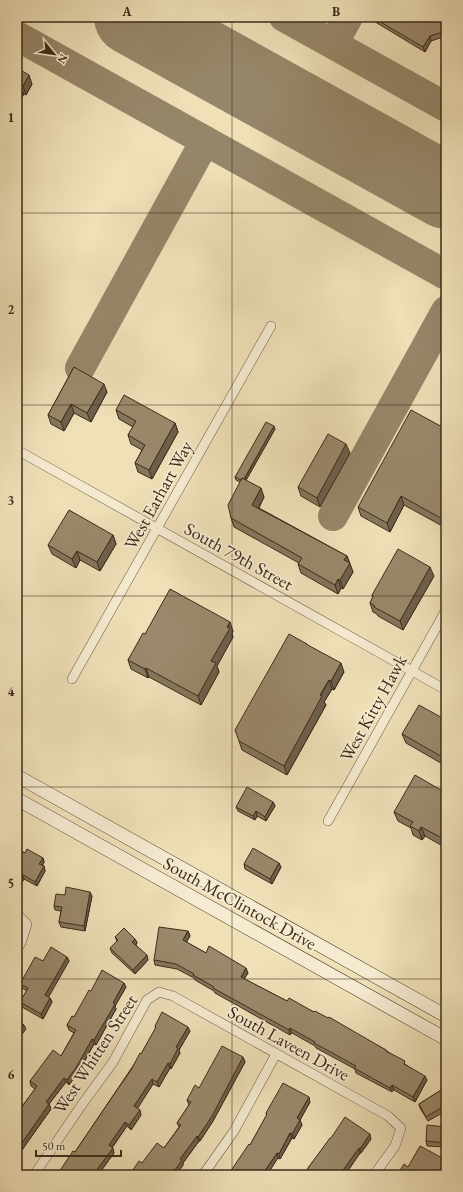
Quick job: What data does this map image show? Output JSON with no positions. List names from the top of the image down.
{
  "streets": {
    "main road": ["South McClintock Drive"],
    "street": [
      "West Earhart Way",
      "South 79th Street",
      "West Kitty Hawk",
      "South Laveen Drive",
      "West Whitten Street"
    ]
  },
  "crossings": [
    ["West Earhart Way", "South 79th Street"],
    ["South 79th Street", "West Kitty Hawk"],
    ["South Laveen Drive", "West Whitten Street"]
  ],
  "scale_bar": "50 m",
  "north": "bottom right",
  "grid": {
    "columns": ["A", "B"],
    "rows": [
      "1",
      "2",
      "3",
      "4",
      "5",
      "6"
    ]
  }
}
